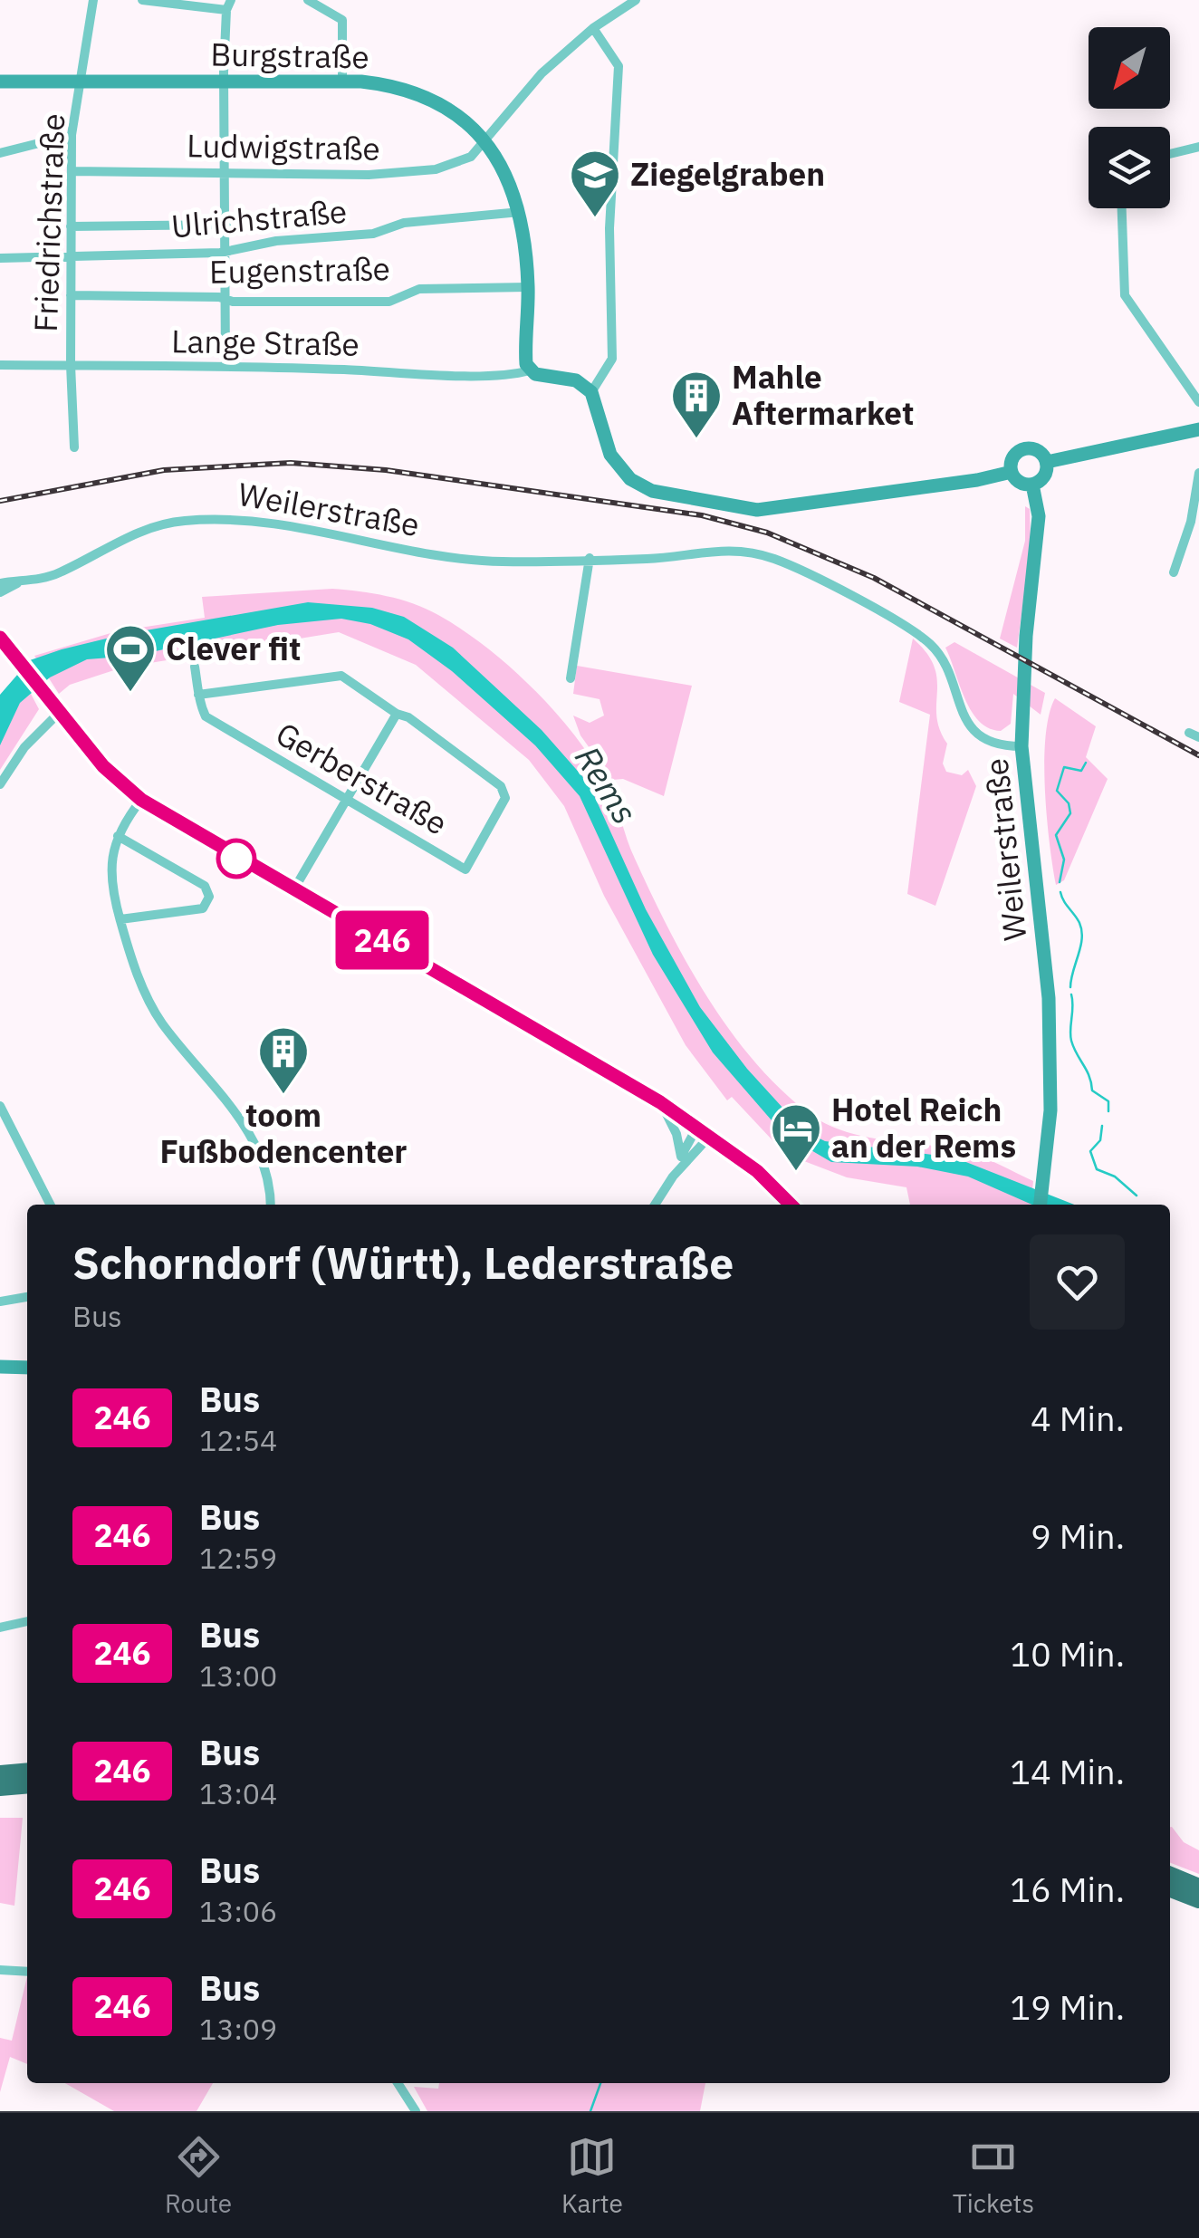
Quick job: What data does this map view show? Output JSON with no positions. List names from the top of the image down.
{
  "streets": {
    "street": [
      "Burgstraße",
      "Ludwigstraße",
      "Ulrichstraße",
      "Friedrichstraße",
      "Eugenstraße",
      "Lange Straße",
      "Weilerstraße",
      "Gerberstraße"
    ]
  },
  "crossings": [
    ["Burgstraße", "Ludwigstraße"],
    ["Burgstraße", "Ulrichstraße"],
    ["Burgstraße", "Friedrichstraße"],
    ["Burgstraße", "Eugenstraße"],
    ["Burgstraße", "Lange Straße"],
    ["Ludwigstraße", "Friedrichstraße"],
    ["Ulrichstraße", "Friedrichstraße"],
    ["Friedrichstraße", "Eugenstraße"],
    ["Friedrichstraße", "Lange Straße"]
  ],
  "water": ["Rems"],
  "places": {
    "school or university": ["Ziegelgraben"],
    "building": ["Mahle Aftermarket", "toom Fußbodencenter"],
    "sports": ["Clever fit"],
    "hotel": ["Hotel Reich an der Rems"]
  },
  "lines": ["bus line 246"],
  "north": "bottom left",
  "page": {
    "on_map": "246",
    "heading": ["Schorndorf (Württ), Lederstraße", "Bus"],
    "list": [
      {
        "mark": "246",
        "name": "Bus",
        "note": "12:54",
        "value": "4 Min."
      },
      {
        "mark": "246",
        "name": "Bus",
        "note": "12:59",
        "value": "9 Min."
      },
      {
        "mark": "246",
        "name": "Bus",
        "note": "13:00",
        "value": "10 Min."
      },
      {
        "mark": "246",
        "name": "Bus",
        "note": "13:04",
        "value": "14 Min."
      },
      {
        "mark": "246",
        "name": "Bus",
        "note": "13:06",
        "value": "16 Min."
      },
      {
        "mark": "246",
        "name": "Bus",
        "note": "13:09",
        "value": "19 Min."
      }
    ],
    "tabs": ["Route", "Karte", "Tickets"]
  }
}
